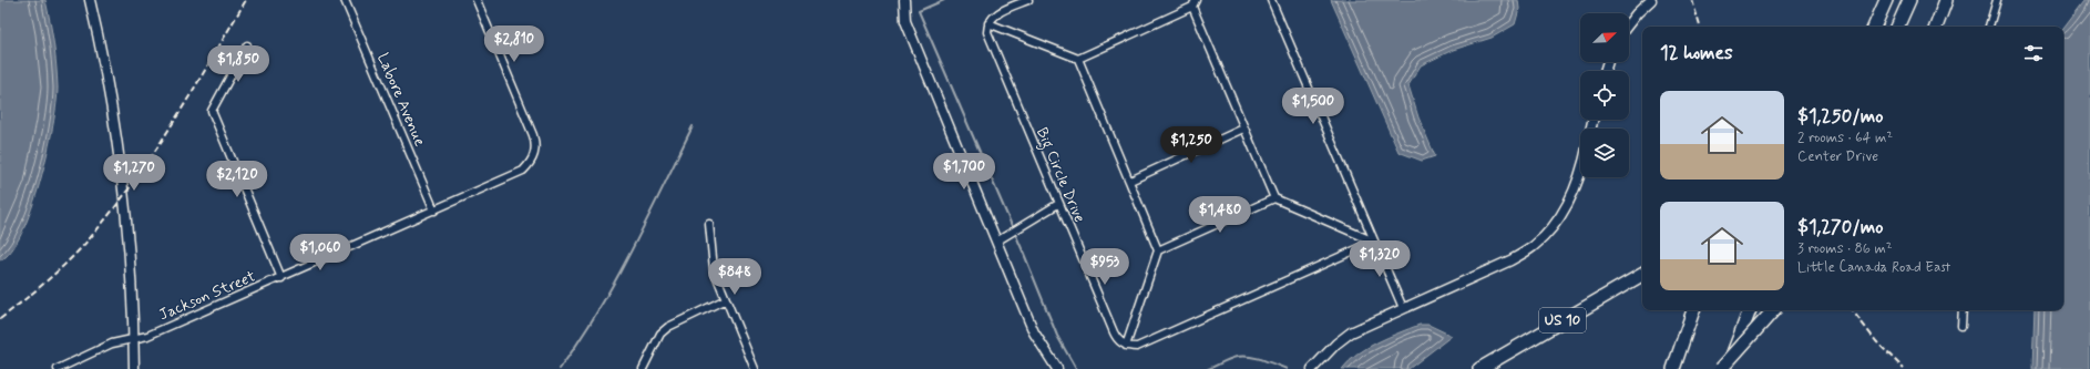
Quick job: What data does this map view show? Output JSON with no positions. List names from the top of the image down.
{
  "streets": {
    "highway": ["US 10"],
    "street": ["Labore Avenue", "Big Circle Drive", "Jackson Street"]
  },
  "crossings": [
    ["Labore Avenue", "Jackson Street"]
  ],
  "north": "top right",
  "page": {
    "price": [
      "$2,810",
      "$1,850",
      "$1,500",
      "$1,250",
      "$1,700",
      "$1,270",
      "$2,120",
      "$1,480",
      "$1,060",
      "$1,320",
      "$953",
      "$848"
    ],
    "heading": "12 homes",
    "list": [
      {
        "name": "$1,250/mo",
        "note": "2 rooms · 64 m² · Center Drive"
      },
      {
        "name": "$1,270/mo",
        "note": "3 rooms · 86 m² · Little Canada Road East"
      }
    ]
  }
}
